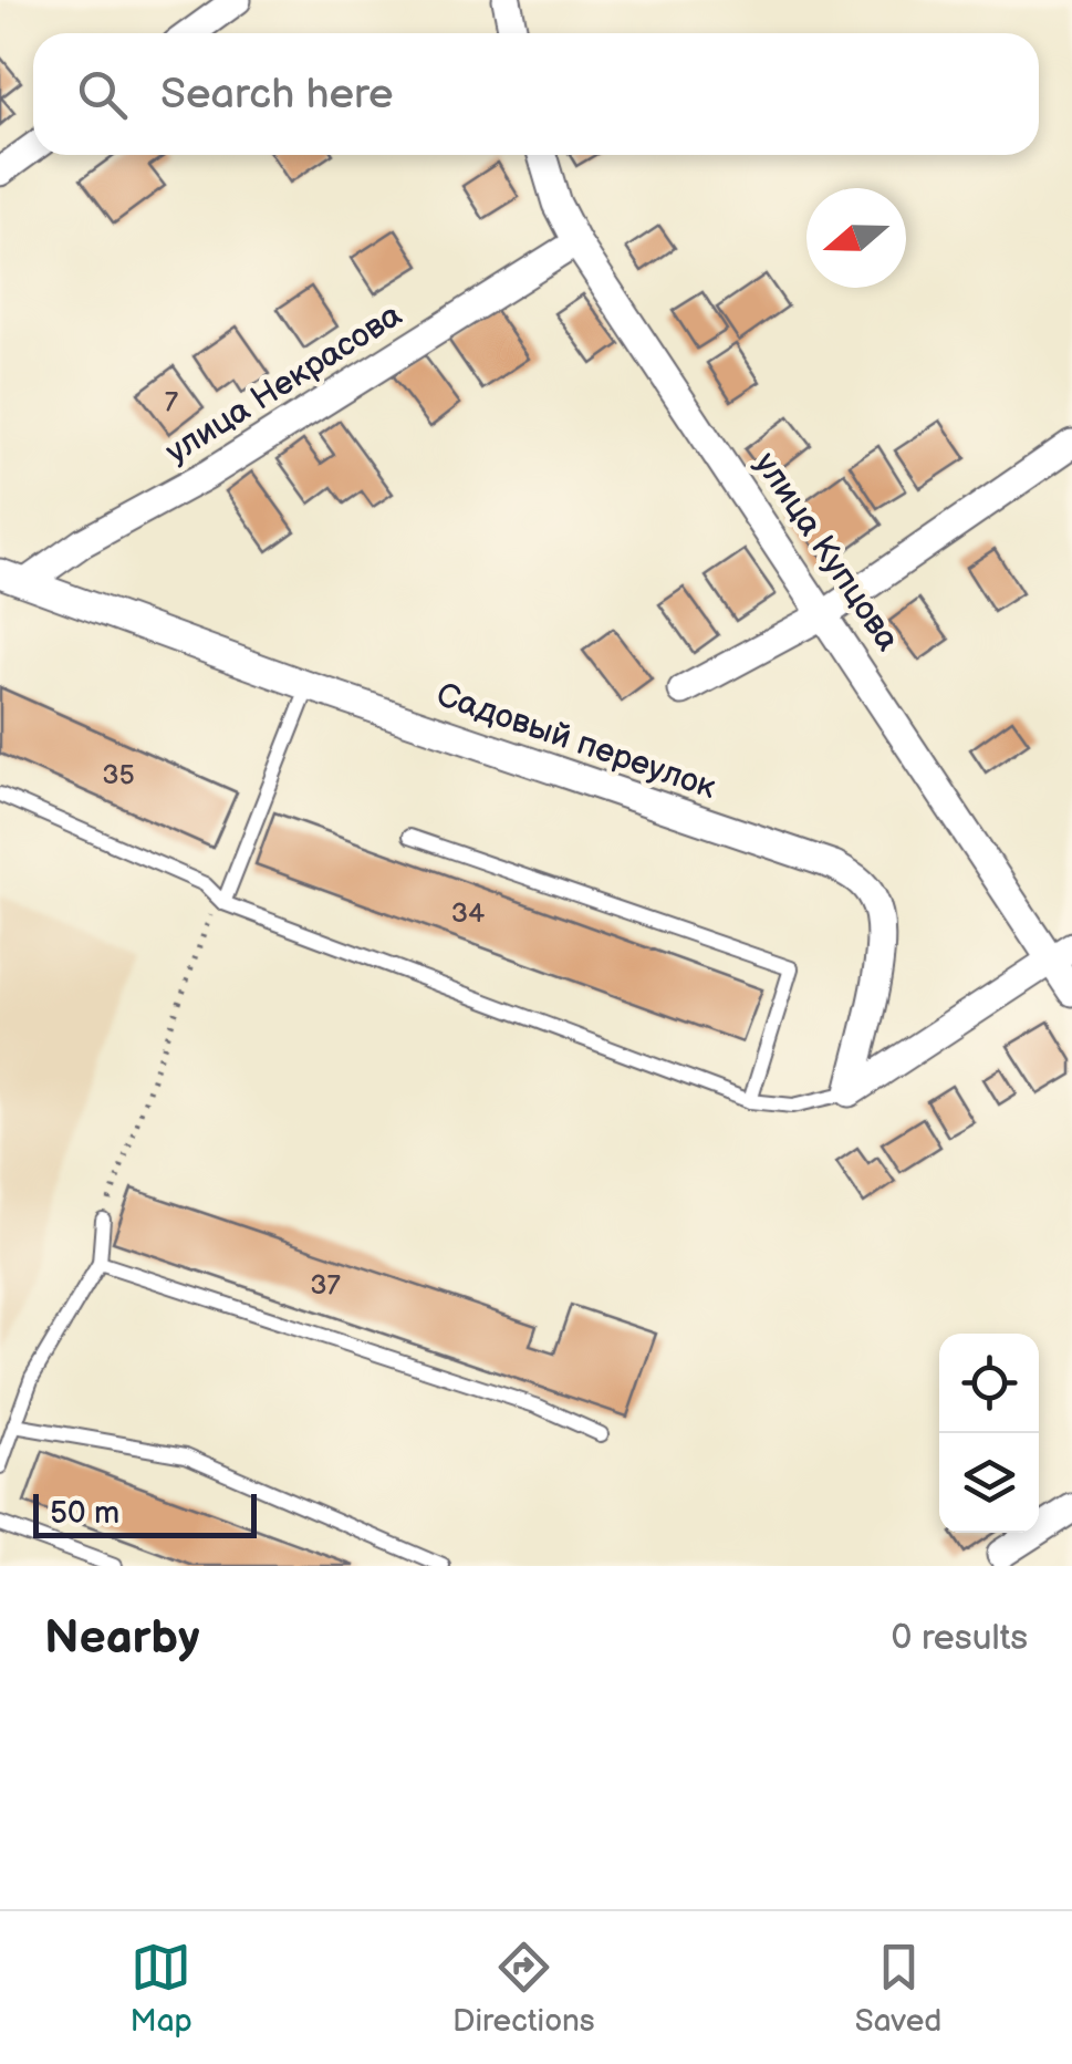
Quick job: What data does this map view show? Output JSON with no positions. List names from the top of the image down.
{
  "streets": {
    "street": ["улица Некрасова", "улица Купцова", "Садовый переулок"]
  },
  "crossings": [
    ["улица Некрасова", "улица Купцова"],
    ["улица Некрасова", "Садовый переулок"]
  ],
  "house_numbers": [
    "7",
    "35",
    "34",
    "37"
  ],
  "scale_bar": "50 m",
  "north": "left",
  "page": {
    "search": "Search here",
    "scale": "50 m",
    "heading": ["Nearby", "0 results"],
    "nav": ["Map", "Directions", "Saved"]
  }
}
